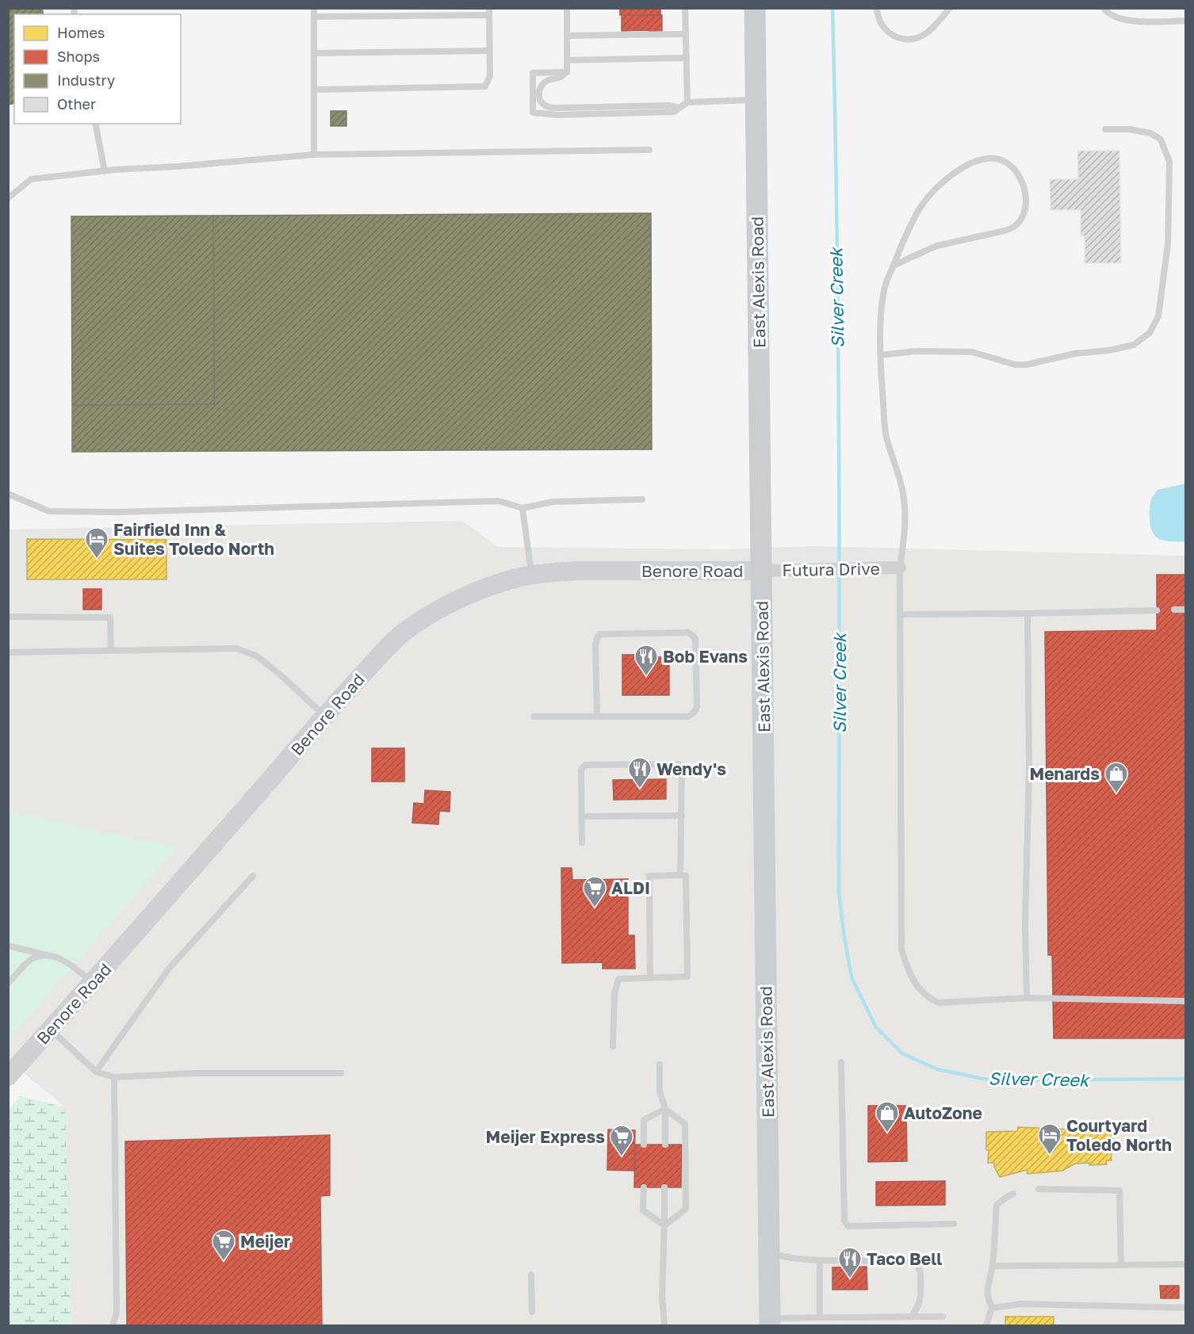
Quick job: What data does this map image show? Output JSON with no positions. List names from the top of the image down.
{
  "streets": {
    "main road": ["East Alexis Road", "Benore Road"],
    "street": ["Futura Drive"]
  },
  "crossings": [
    ["East Alexis Road", "Futura Drive"],
    ["East Alexis Road", "Benore Road"],
    ["Futura Drive", "Benore Road"]
  ],
  "water": ["Silver Creek"],
  "places": {
    "hotel": ["Fairfield Inn & Suites Toledo North", "Courtyard Toledo North"],
    "restaurant": ["Bob Evans", "Wendy's", "Taco Bell"],
    "shop": ["Menards", "AutoZone"],
    "supermarket": ["ALDI", "Meijer Express", "Meijer"]
  },
  "legend": [
    "Homes",
    "Shops",
    "Industry",
    "Other"
  ]
}
